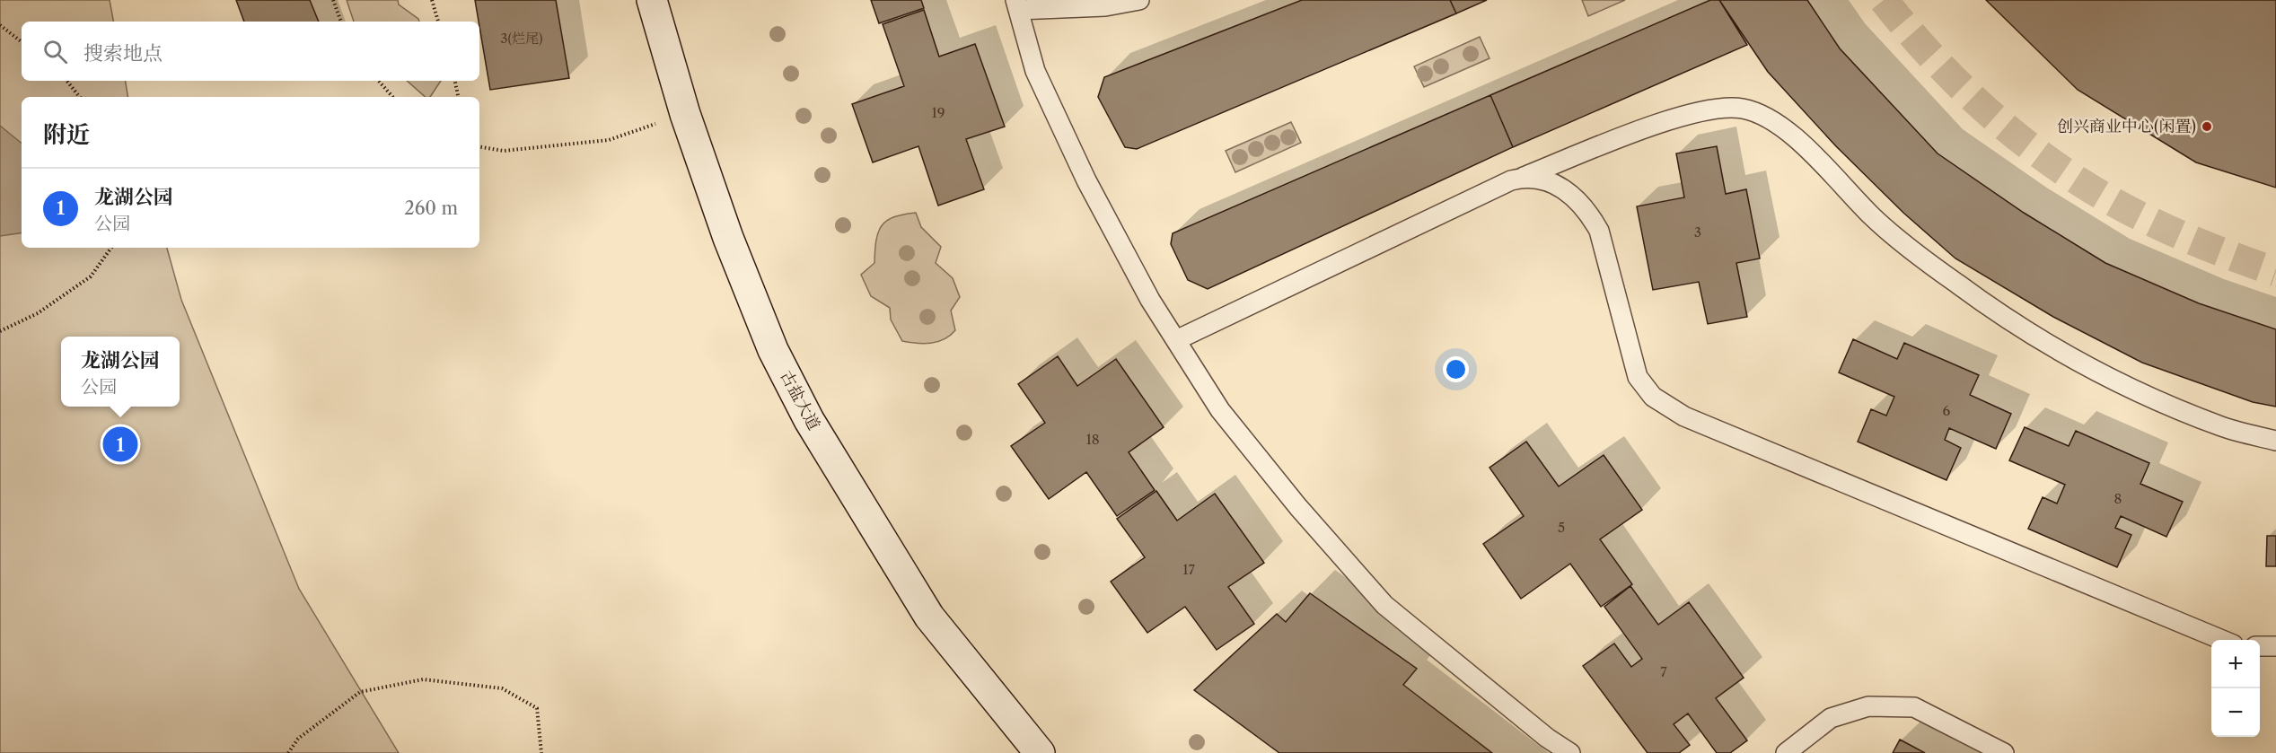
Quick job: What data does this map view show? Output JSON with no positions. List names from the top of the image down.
{
  "streets": {
    "street": ["古盐大道"]
  },
  "places": ["创兴商业中心(闲置)"],
  "house_numbers": [
    "3(烂尾)",
    "19",
    "3",
    "6",
    "18",
    "8",
    "5",
    "17",
    "7"
  ],
  "page": {
    "search": "搜索地点",
    "heading": "附近",
    "list": [
      {
        "mark": "1",
        "name": "龙湖公园",
        "note": "公园",
        "value": "260 m"
      }
    ],
    "popup": ["龙湖公园", "公园"],
    "pins": "1",
    "map_buttons": ["+", "−"]
  }
}
